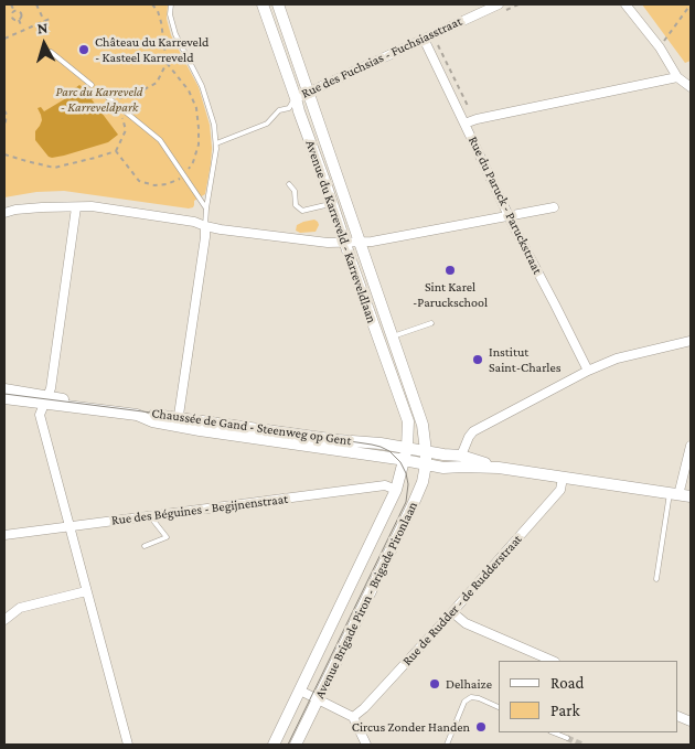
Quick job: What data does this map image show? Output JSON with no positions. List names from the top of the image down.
{
  "streets": {
    "street": [
      "Rue des Fuchsias - Fuchsiasstraat",
      "Rue du Paruck - Paruckstraat",
      "Avenue du Karreveld - Karreveldlaan",
      "Chaussée de Gand - Steenweg op Gent",
      "Rue des Béguines - Begijnenstraat",
      "Avenue Brigade Piron - Brigade Pironlaan",
      "Rue de Rudder - de Rudderstraat"
    ]
  },
  "crossings": [
    ["Rue des Fuchsias - Fuchsiasstraat", "Rue du Paruck - Paruckstraat"],
    ["Rue des Fuchsias - Fuchsiasstraat", "Avenue du Karreveld - Karreveldlaan"],
    ["Avenue du Karreveld - Karreveldlaan", "Chaussée de Gand - Steenweg op Gent"],
    ["Avenue du Karreveld - Karreveldlaan", "Avenue Brigade Piron - Brigade Pironlaan"],
    ["Chaussée de Gand - Steenweg op Gent", "Avenue Brigade Piron - Brigade Pironlaan"],
    ["Chaussée de Gand - Steenweg op Gent", "Rue de Rudder - de Rudderstraat"],
    ["Rue des Béguines - Begijnenstraat", "Avenue Brigade Piron - Brigade Pironlaan"]
  ],
  "parks": ["Parc du Karreveld - Karreveldpark"],
  "places": [
    "Château du Karreveld - Kasteel Karreveld",
    "Sint Karel -Paruckschool",
    "Institut Saint-Charles",
    "Delhaize",
    "Circus Zonder Handen"
  ],
  "legend": ["Road", "Park"],
  "north": "top"
}
